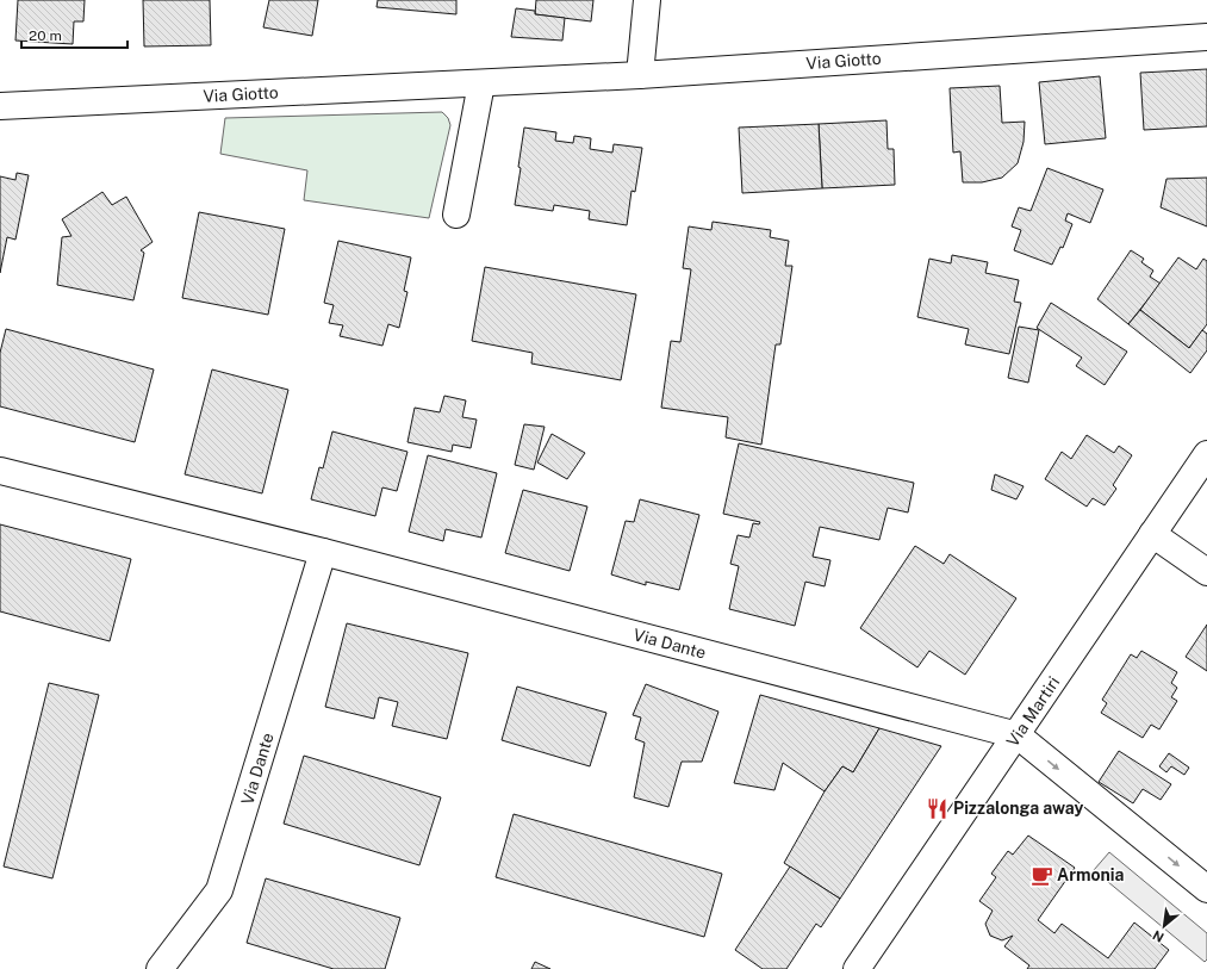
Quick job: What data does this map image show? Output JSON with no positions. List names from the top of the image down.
{
  "streets": {
    "street": ["Via Giotto", "Via Dante", "Via Martiri"]
  },
  "crossings": [
    ["Via Dante", "Via Martiri"]
  ],
  "places": {
    "restaurant": ["Pizzalonga away"],
    "cafe": ["Armonia"]
  },
  "scale_bar": "20 m",
  "north": "bottom left"
}
